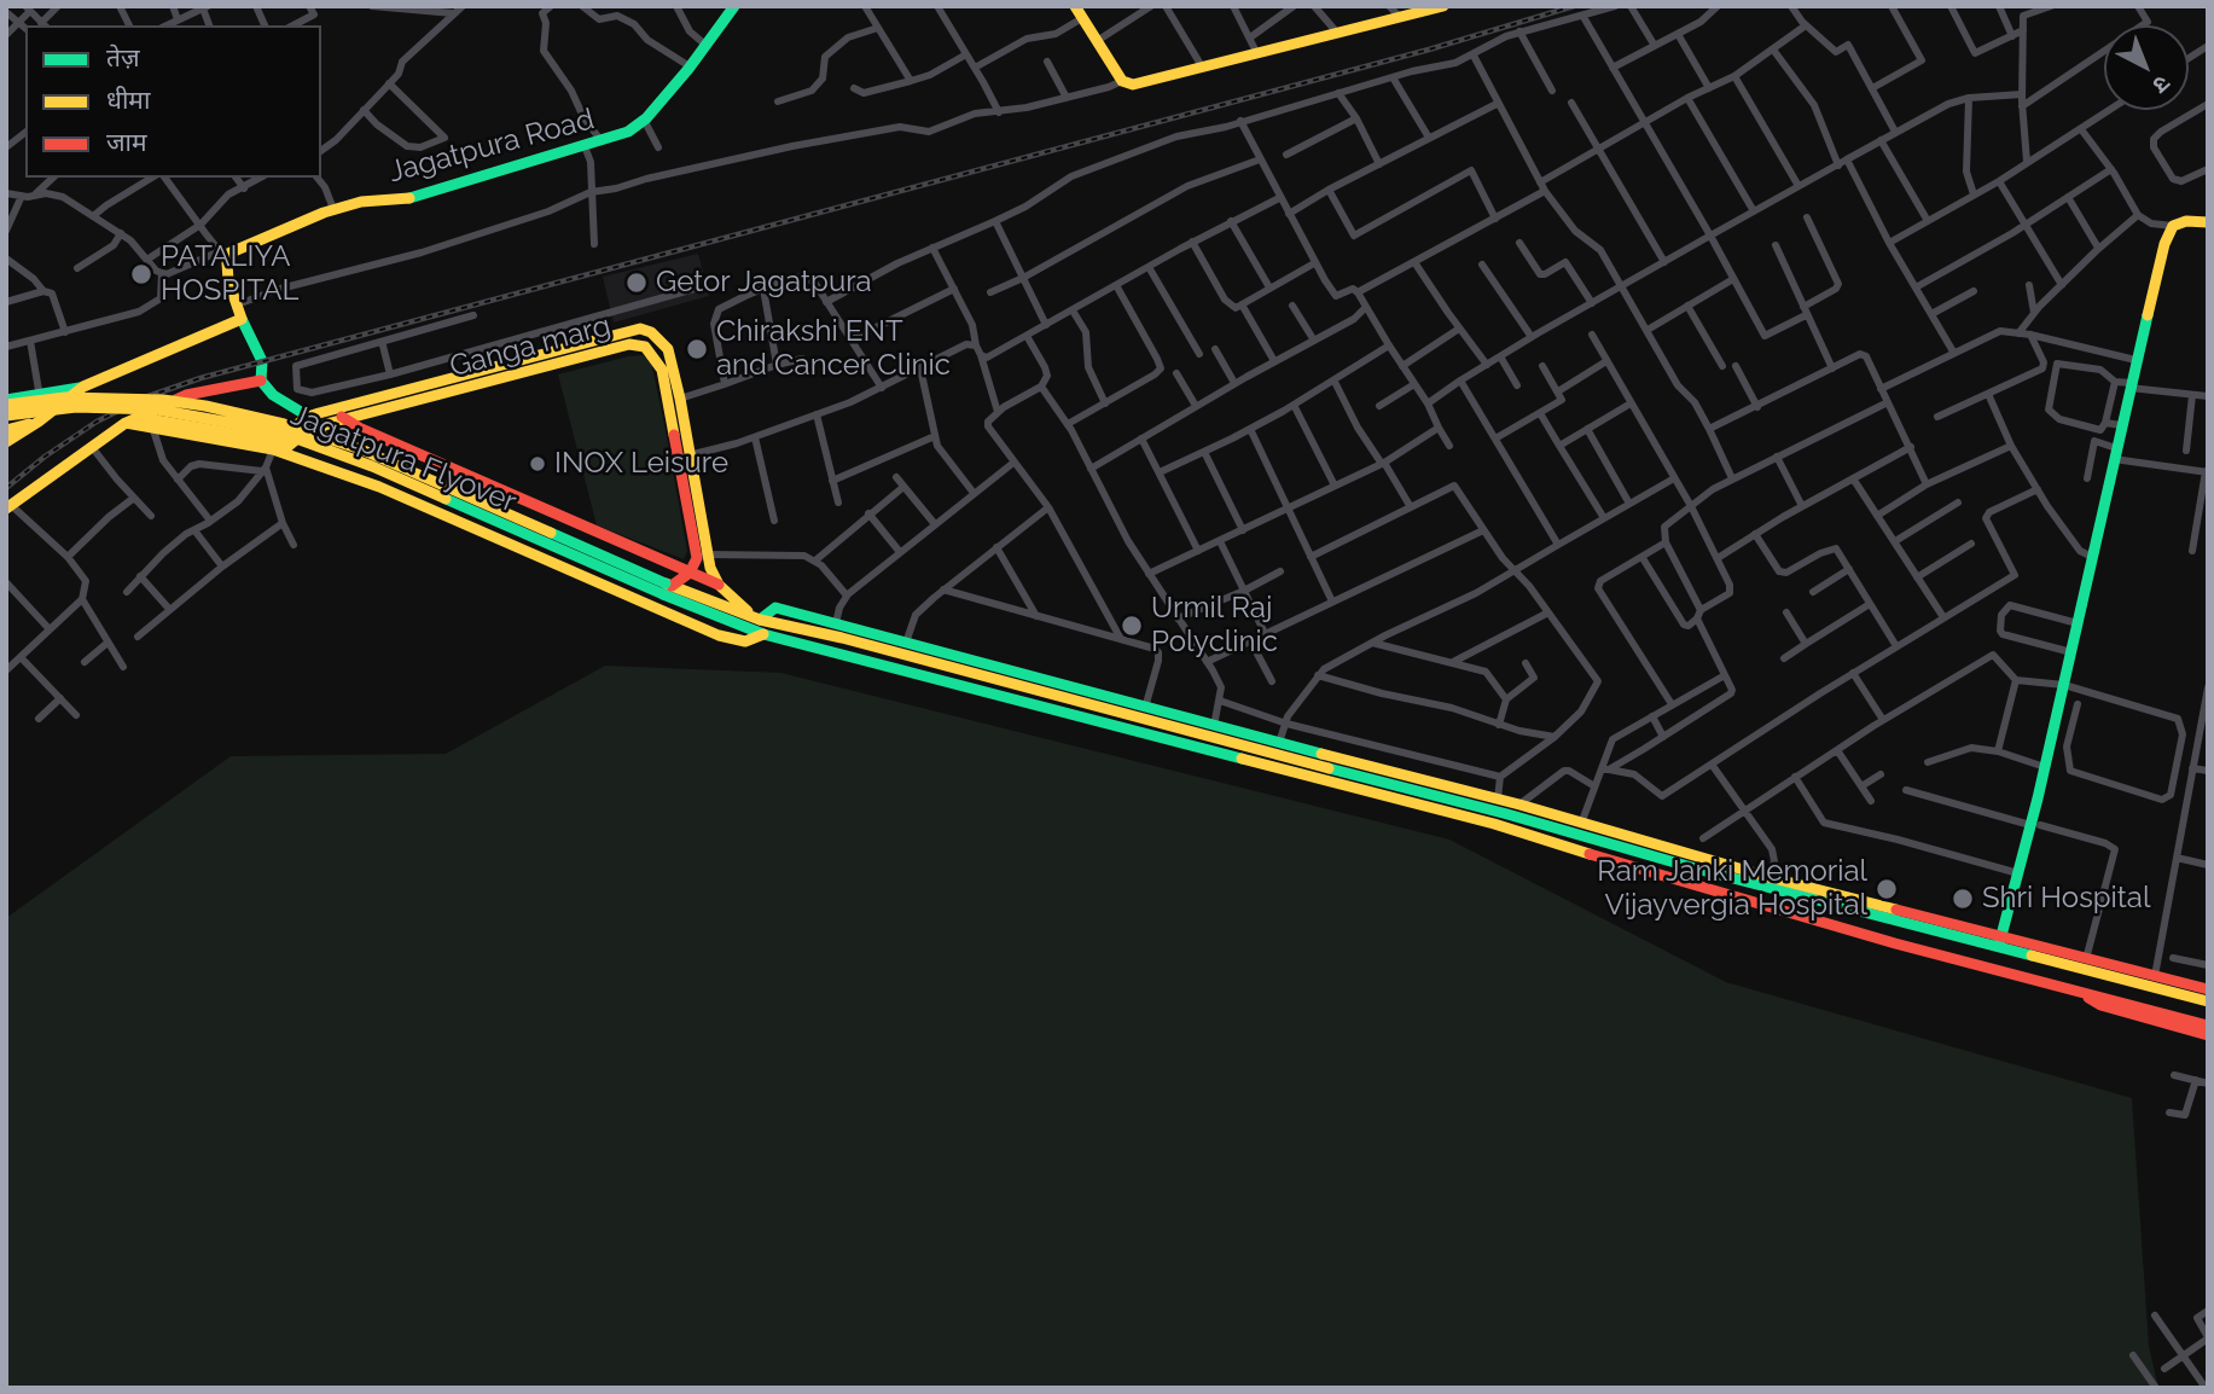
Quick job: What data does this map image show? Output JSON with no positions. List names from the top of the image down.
{
  "streets": {
    "main road": ["Jagatpura Road", "Ganga marg", "Jagatpura Flyover"]
  },
  "places": [
    "PATALIYA HOSPITAL",
    "Getor Jagatpura",
    "Chirakshi ENT and Cancer Clinic",
    "INOX Leisure",
    "Urmil Raj Polyclinic",
    "Ram Janki Memorial Vijayvergia Hospital",
    "Shri Hospital"
  ],
  "legend": ["तेज़", "धीमा", "जाम"],
  "north": "bottom right"
}
